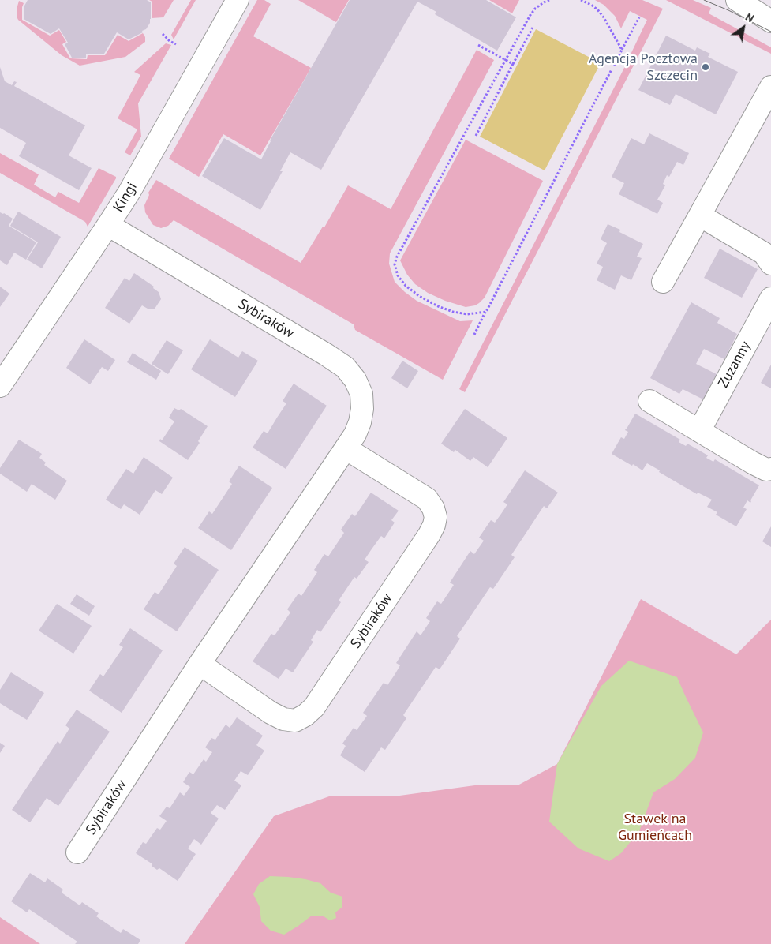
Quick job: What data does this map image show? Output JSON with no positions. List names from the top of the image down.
{
  "streets": {
    "street": ["Kingi", "Sybiraków", "Zuzanny"]
  },
  "crossings": [
    ["Kingi", "Sybiraków"]
  ],
  "parks": ["Stawek na Gumieńcach"],
  "places": ["Agencja Pocztowa Szczecin"],
  "north": "top right"
}
